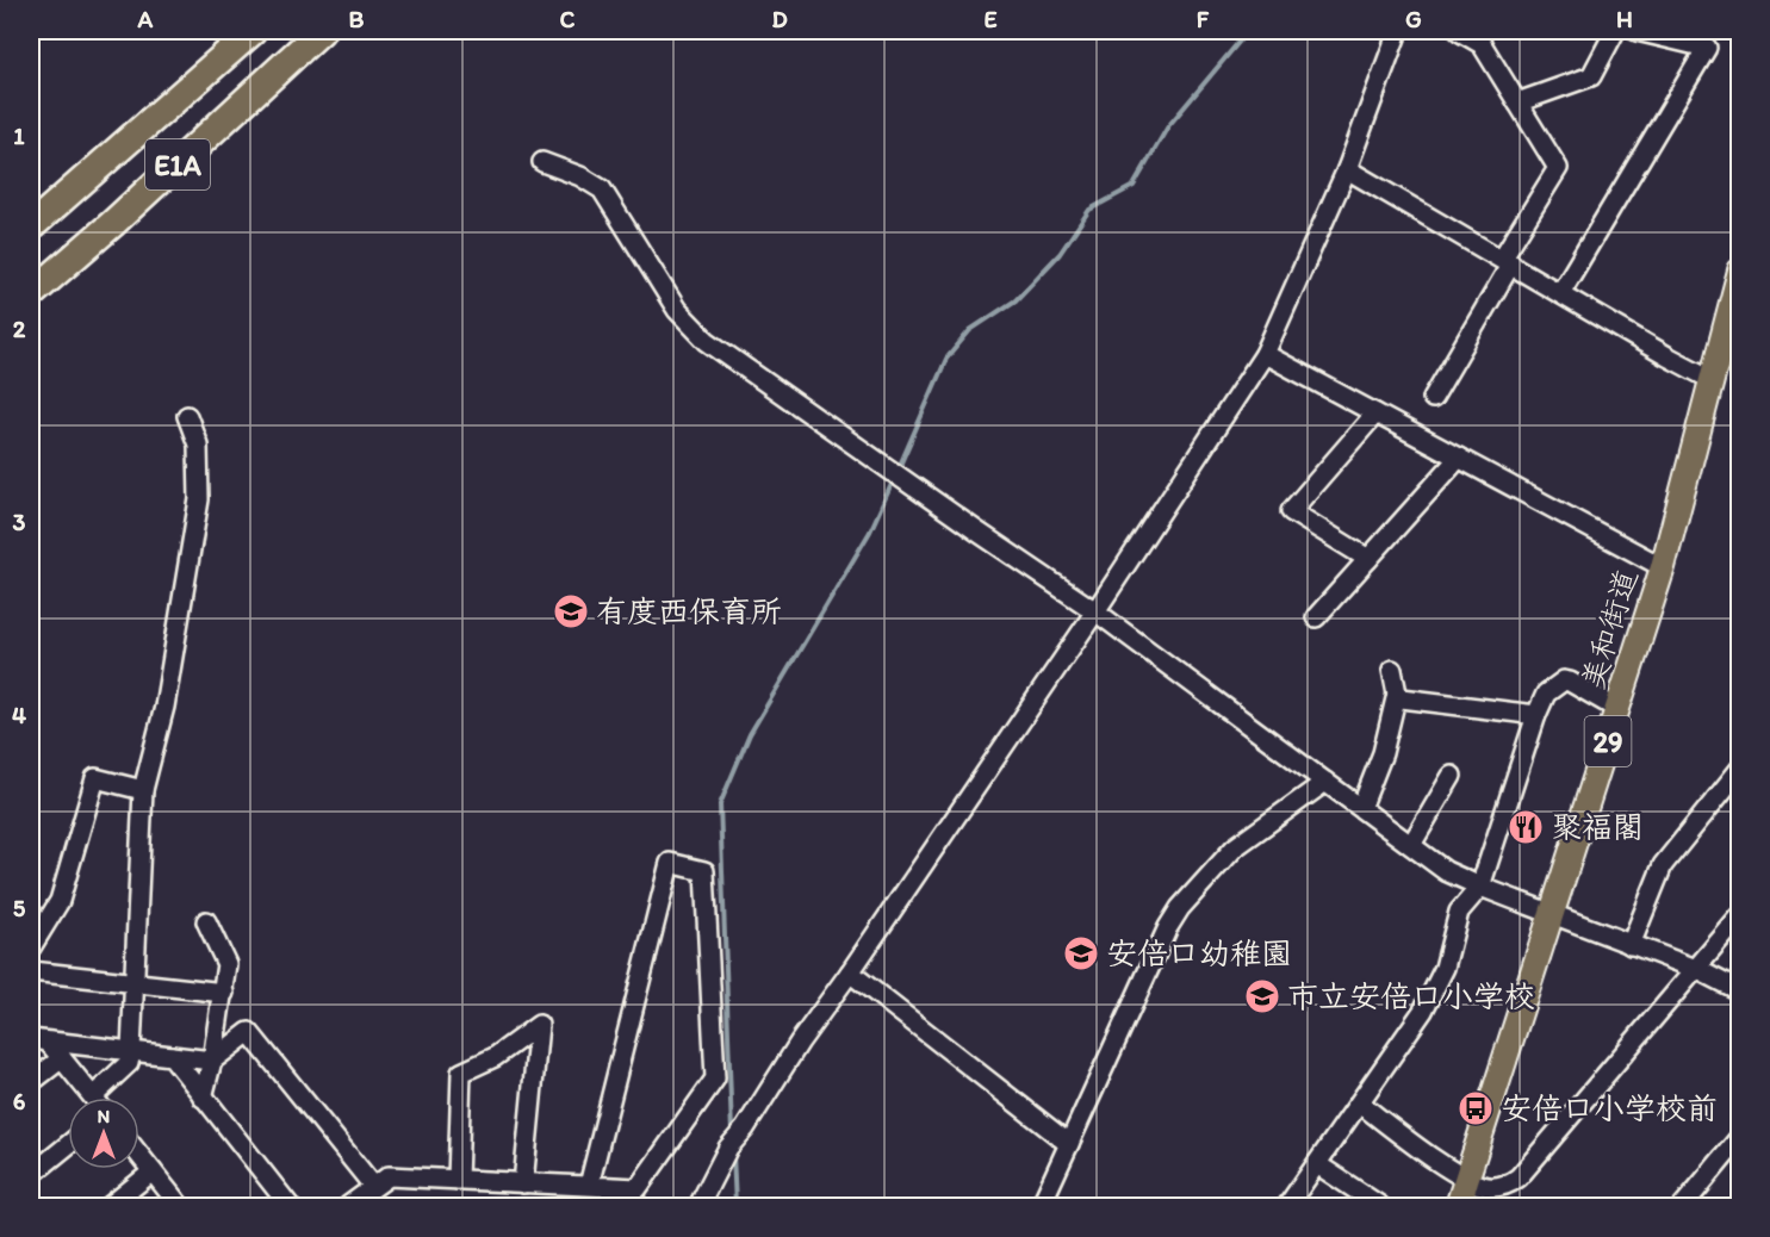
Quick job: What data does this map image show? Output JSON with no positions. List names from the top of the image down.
{
  "streets": {
    "highway": ["E1A"],
    "main road": ["美和街道", "29"]
  },
  "places": {
    "school or university": ["有度西保育所", "安倍口幼稚園", "市立安倍口小学校"],
    "restaurant": ["聚福閣"],
    "bus stop": ["安倍口小学校前"]
  },
  "north": "top",
  "grid": {
    "columns": [
      "A",
      "B",
      "C",
      "D",
      "E",
      "F",
      "G",
      "H"
    ],
    "rows": [
      "1",
      "2",
      "3",
      "4",
      "5",
      "6"
    ]
  }
}
